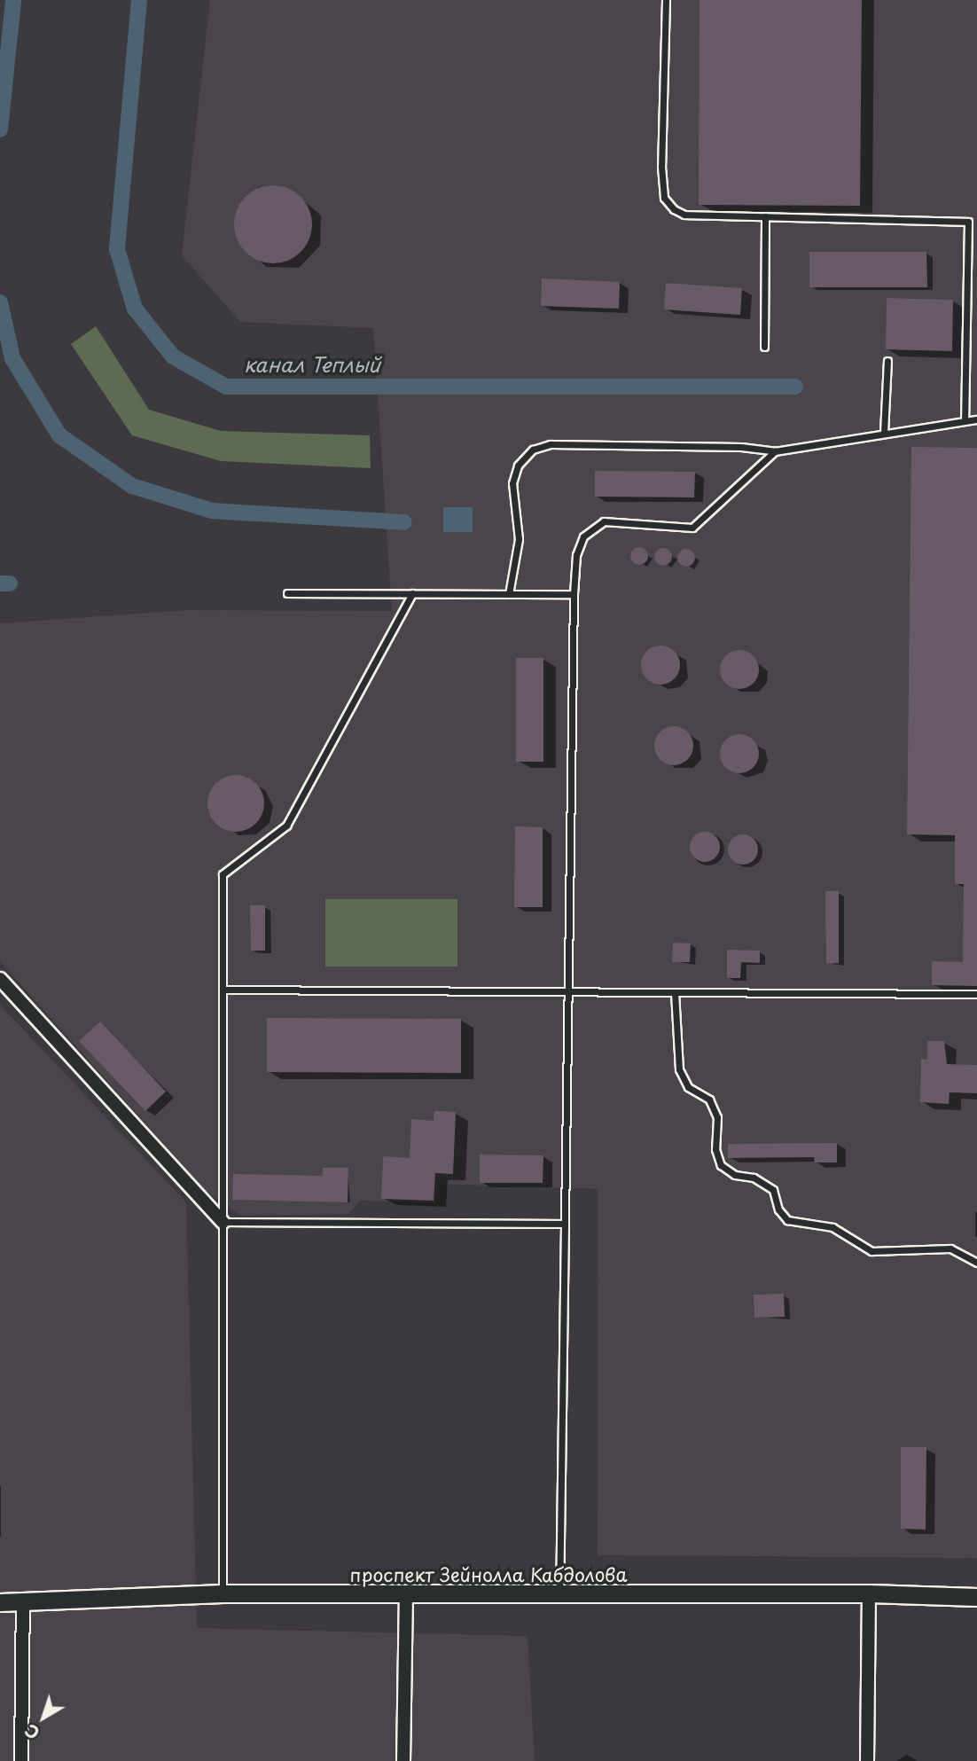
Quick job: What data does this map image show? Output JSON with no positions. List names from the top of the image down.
{
  "streets": {
    "main road": ["проспект Зейнолла Кабдолова"]
  },
  "water": ["канал Теплый"],
  "north": "bottom left"
}
